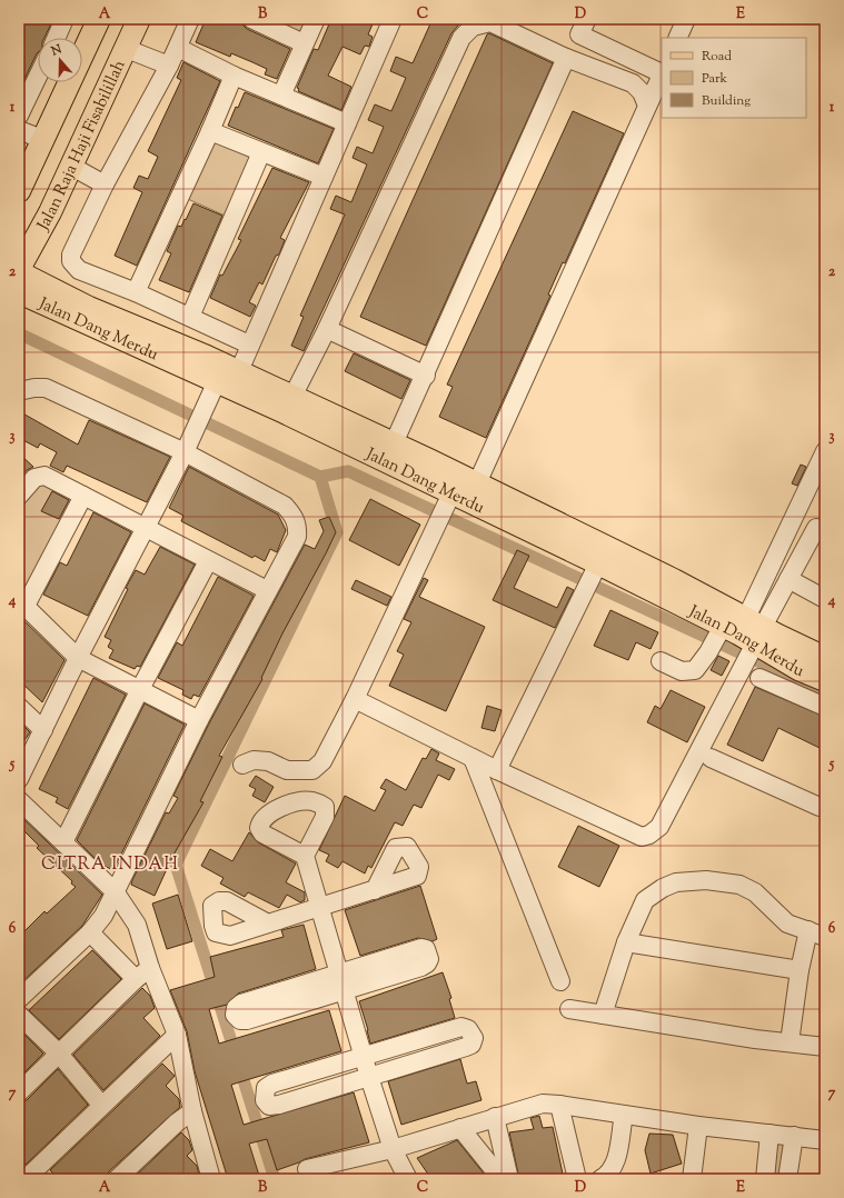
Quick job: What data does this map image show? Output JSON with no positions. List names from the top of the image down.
{
  "streets": {
    "main road": ["Jalan Raja Haji Fisabilillah", "Jalan Dang Merdu"]
  },
  "crossings": [
    ["Jalan Raja Haji Fisabilillah", "Jalan Dang Merdu"]
  ],
  "districts": ["CITRA INDAH"],
  "legend": ["Road", "Park", "Building"],
  "north": "top",
  "grid": {
    "columns": [
      "A",
      "B",
      "C",
      "D",
      "E"
    ],
    "rows": [
      "1",
      "2",
      "3",
      "4",
      "5",
      "6",
      "7"
    ]
  }
}
